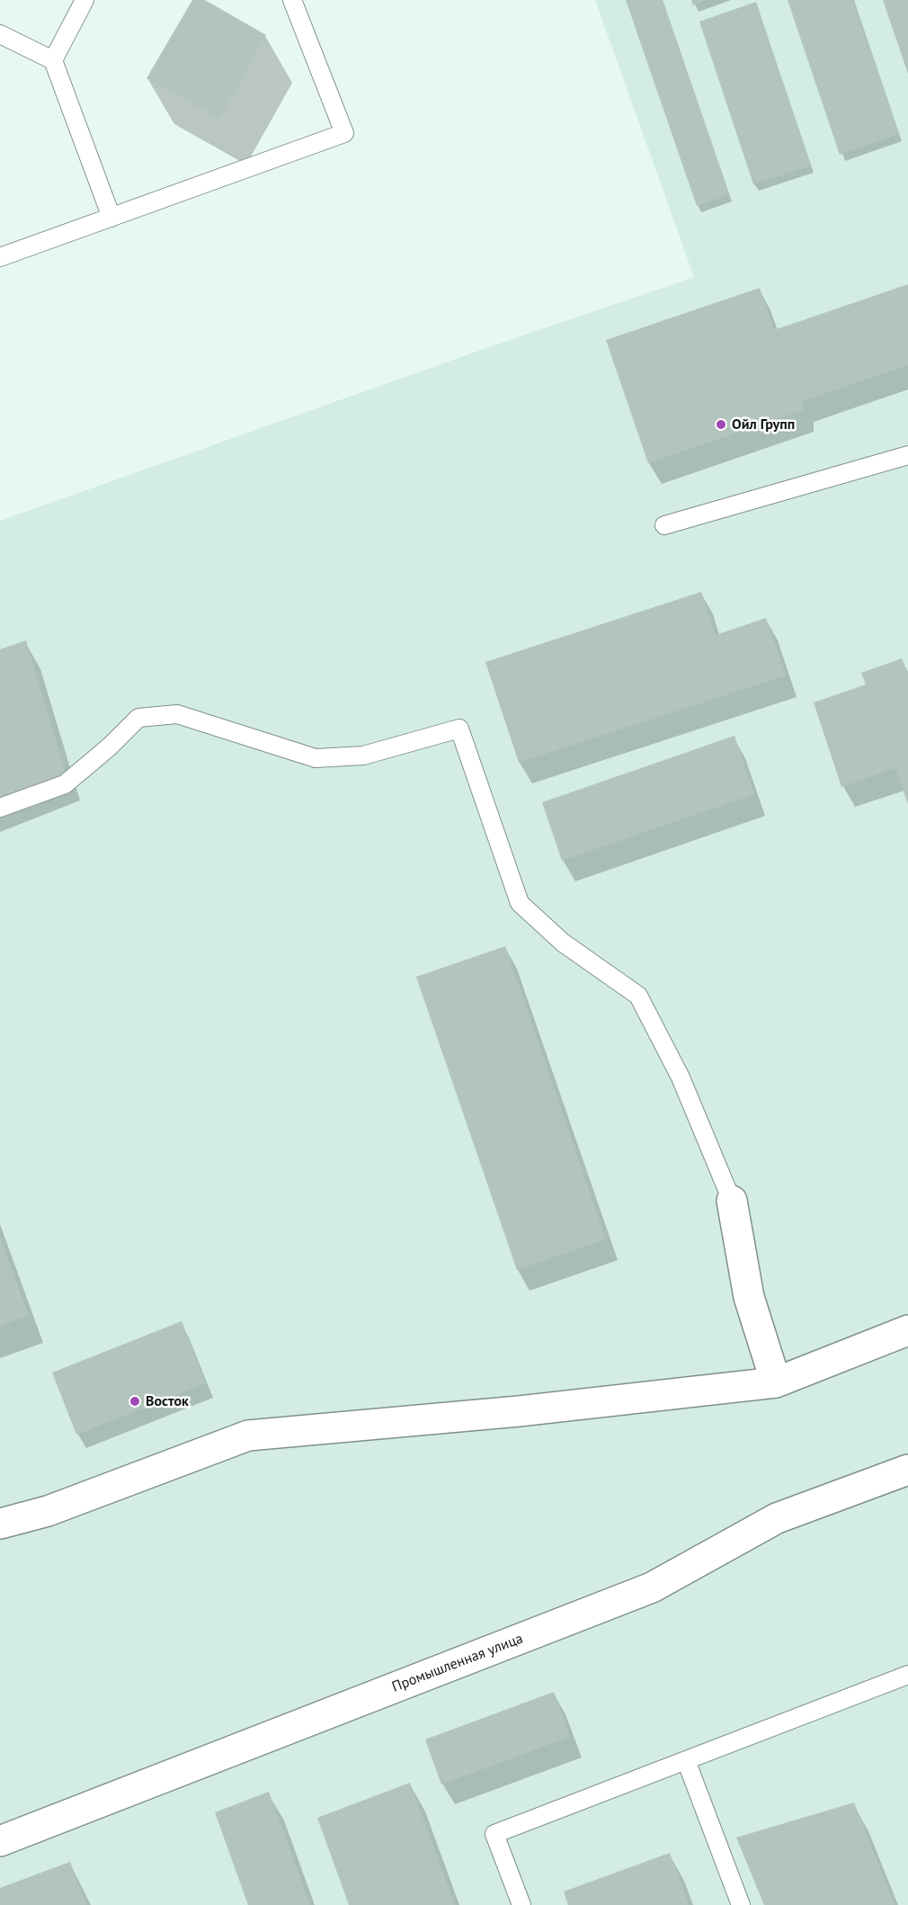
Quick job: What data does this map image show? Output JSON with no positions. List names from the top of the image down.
{
  "streets": {
    "street": ["Промышленная улица"]
  },
  "places": ["Ойл Групп", "Восток"]
}
